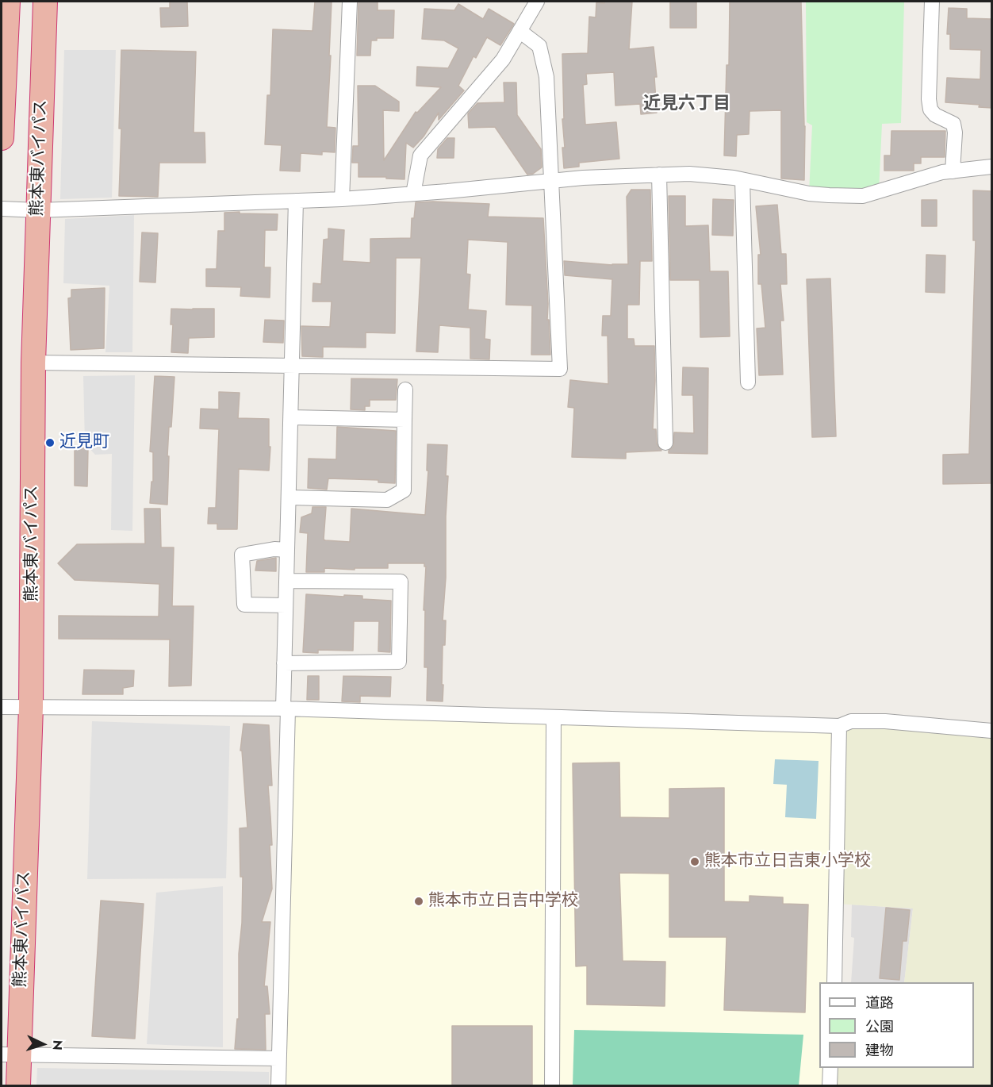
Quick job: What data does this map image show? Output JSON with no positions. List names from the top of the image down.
{
  "streets": {
    "highway": ["熊本東バイパス"]
  },
  "districts": ["近見六丁目"],
  "places": ["近見町", "熊本市立日吉東小学校", "熊本市立日吉中学校"],
  "legend": ["道路", "公園", "建物"],
  "north": "right"
}
